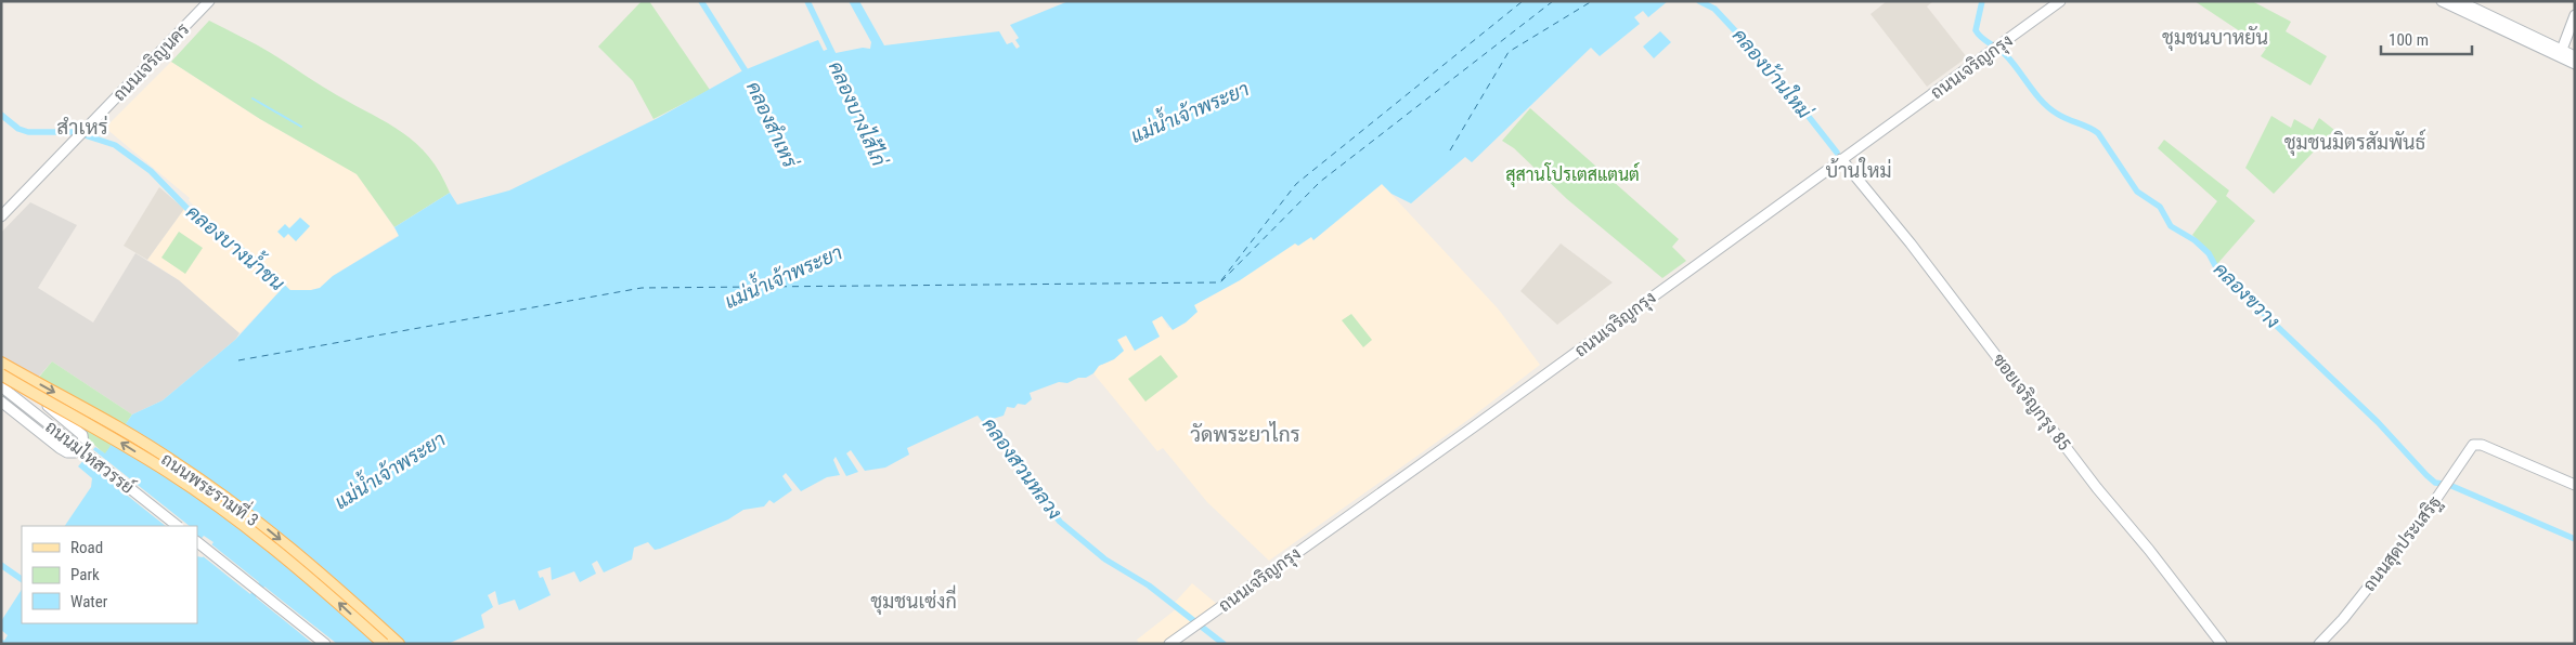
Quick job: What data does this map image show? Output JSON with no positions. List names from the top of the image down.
{
  "streets": {
    "main road": [
      "ถนนเจริญนคร",
      "ถนนเจริญกรุง",
      "ซอยเจริญกรุง 85",
      "ถนนมไหสวรรย์",
      "ถนนพระรามที่ 3",
      "ถนนสุดประเสริฐ"
    ]
  },
  "crossings": [
    ["ถนนเจริญกรุง", "ซอยเจริญกรุง 85"]
  ],
  "districts": [
    "ชุมชนบาหยัน",
    "สำเหร่",
    "ชุมชนมิตรสัมพันธ์",
    "บ้านใหม่",
    "วัดพระยาไกร",
    "ชุมชนเซ่งกี่"
  ],
  "water": [
    "คลองบ้านใหม่",
    "แม่น้ำเจ้าพระยา",
    "คลองบางไส้ไก่",
    "คลองสำเหร่",
    "คลองบางน้ำชน",
    "คลองขวาง",
    "คลองสวนหลวง"
  ],
  "parks": ["สุสานโปรเตสแตนต์"],
  "legend": ["Road", "Park", "Water"],
  "scale_bar": "100 m"
}
